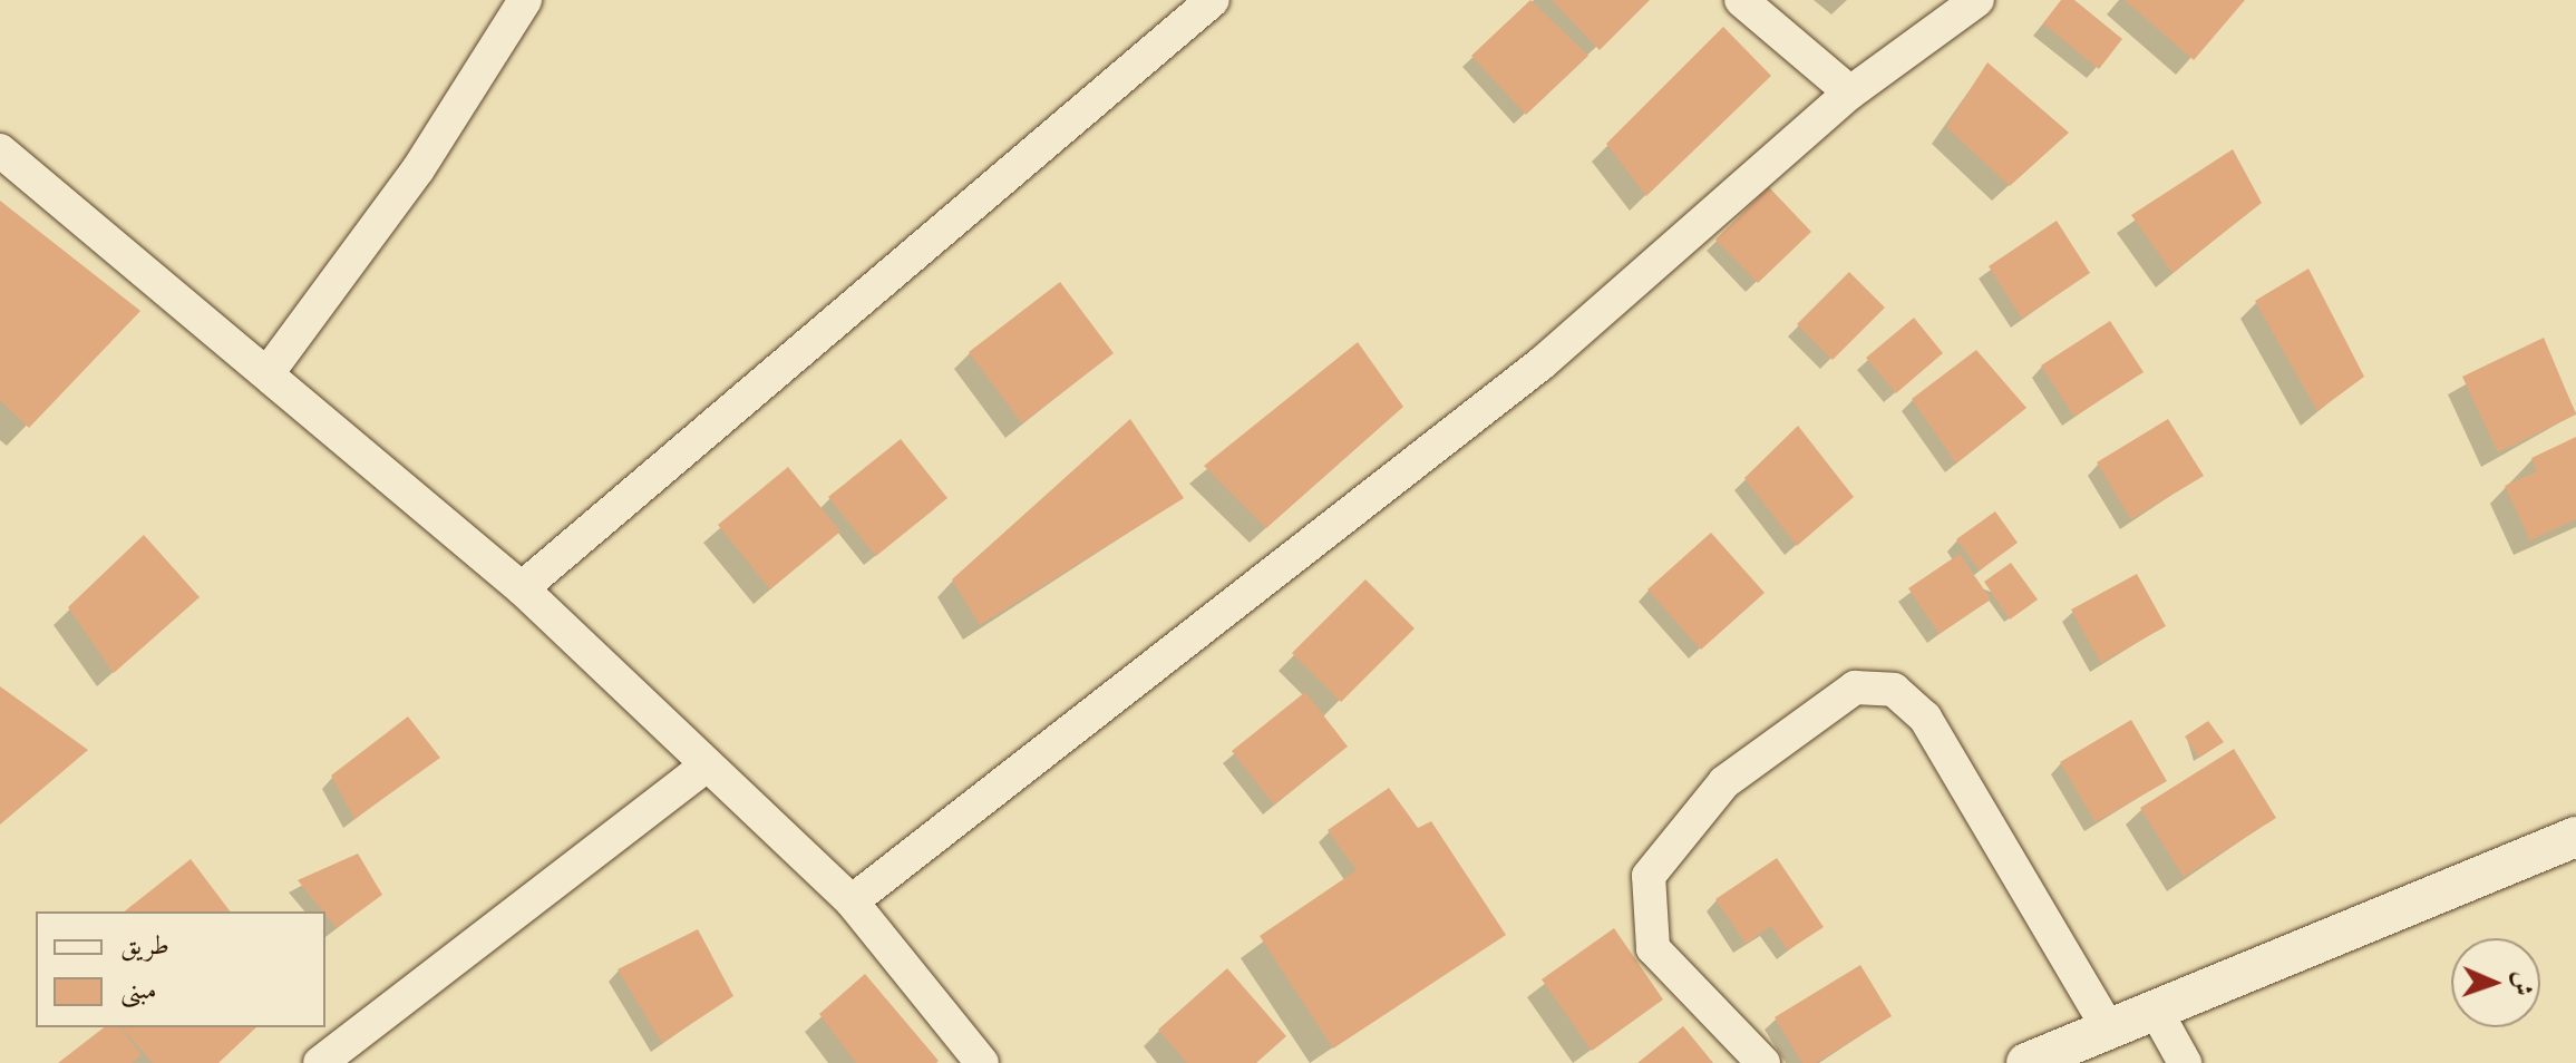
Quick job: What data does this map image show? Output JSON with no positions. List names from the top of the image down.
{
  "legend": ["طريق", "مبنى"],
  "north": "right"
}
